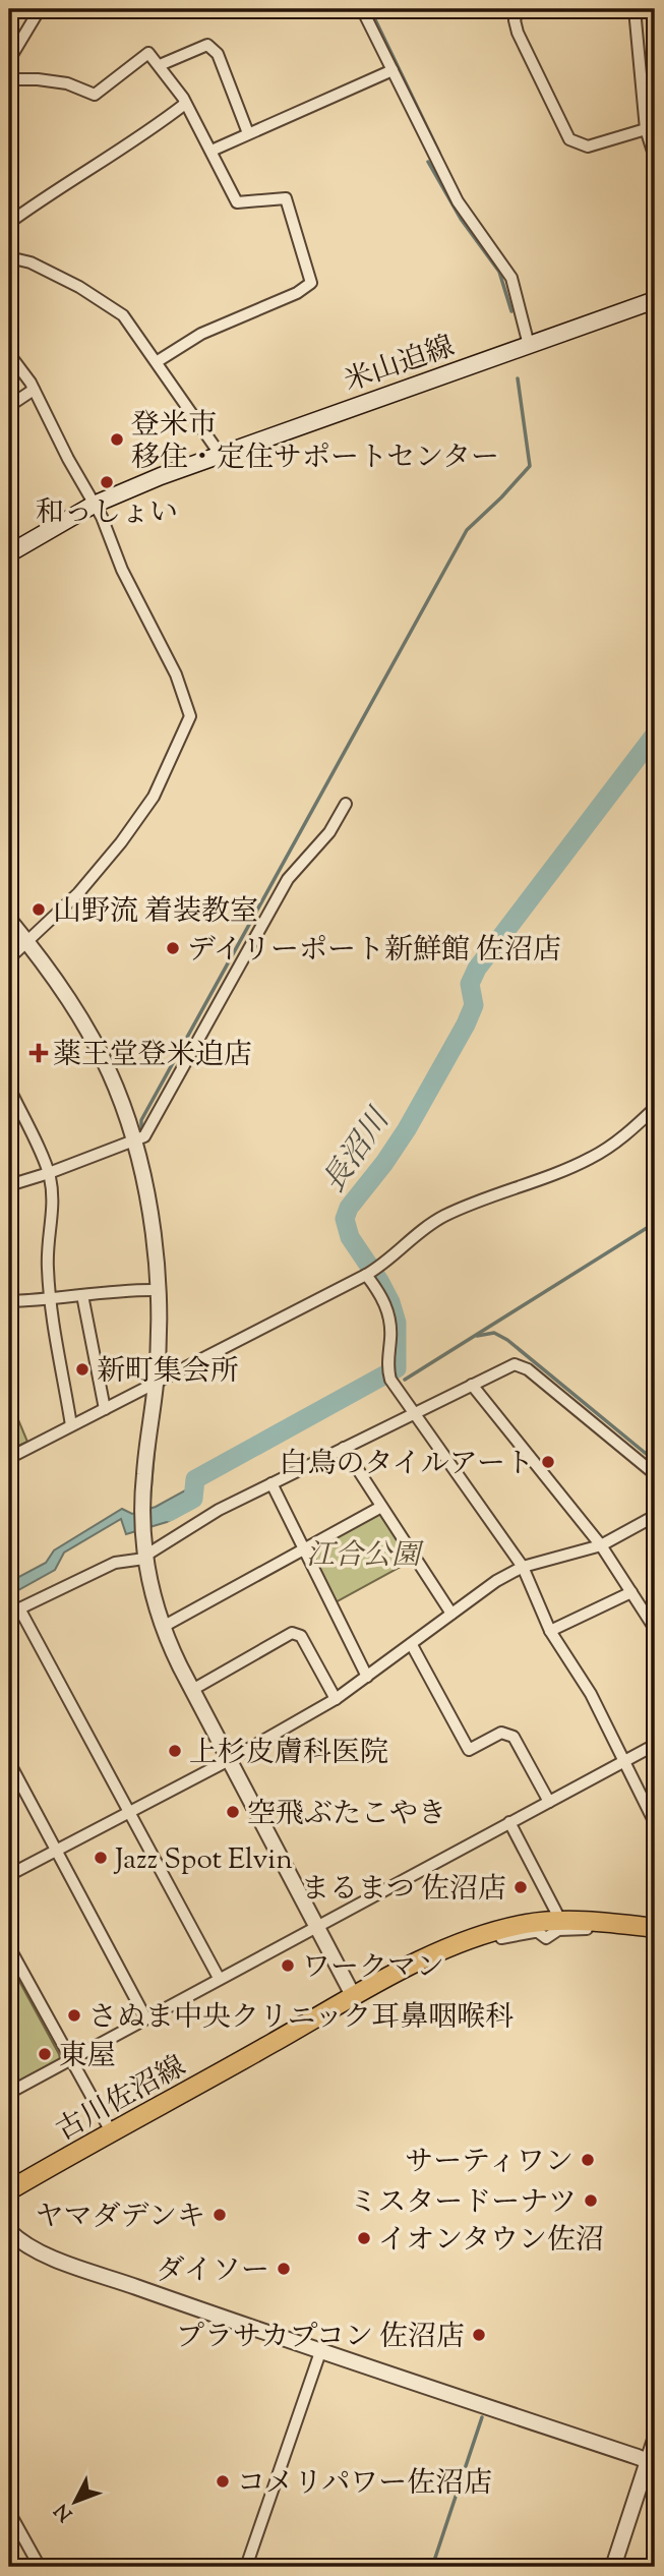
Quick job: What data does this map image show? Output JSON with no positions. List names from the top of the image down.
{
  "streets": {
    "main road": ["米山迫線", "古川佐沼線"]
  },
  "water": ["長沼川"],
  "parks": ["江合公園"],
  "places": {
    "other": [
      "登米市 移住・定住サポートセンター",
      "和っしょい",
      "山野流 着装教室",
      "デイリーポート新鮮館 佐沼店",
      "新町集会所",
      "白鳥のタイルアート",
      "上杉皮膚科医院",
      "空飛ぶたこやき",
      "Jazz Spot Elvin",
      "まるまつ 佐沼店",
      "ワークマン",
      "さぬま中央クリニック耳鼻咽喉科",
      "東屋",
      "サーティワン",
      "ミスタードーナツ",
      "ヤマダデンキ",
      "イオンタウン佐沼",
      "ダイソー",
      "プラサカプコン 佐沼店",
      "コメリパワー佐沼店"
    ],
    "health": ["薬王堂登米迫店"]
  },
  "north": "bottom left"
}
